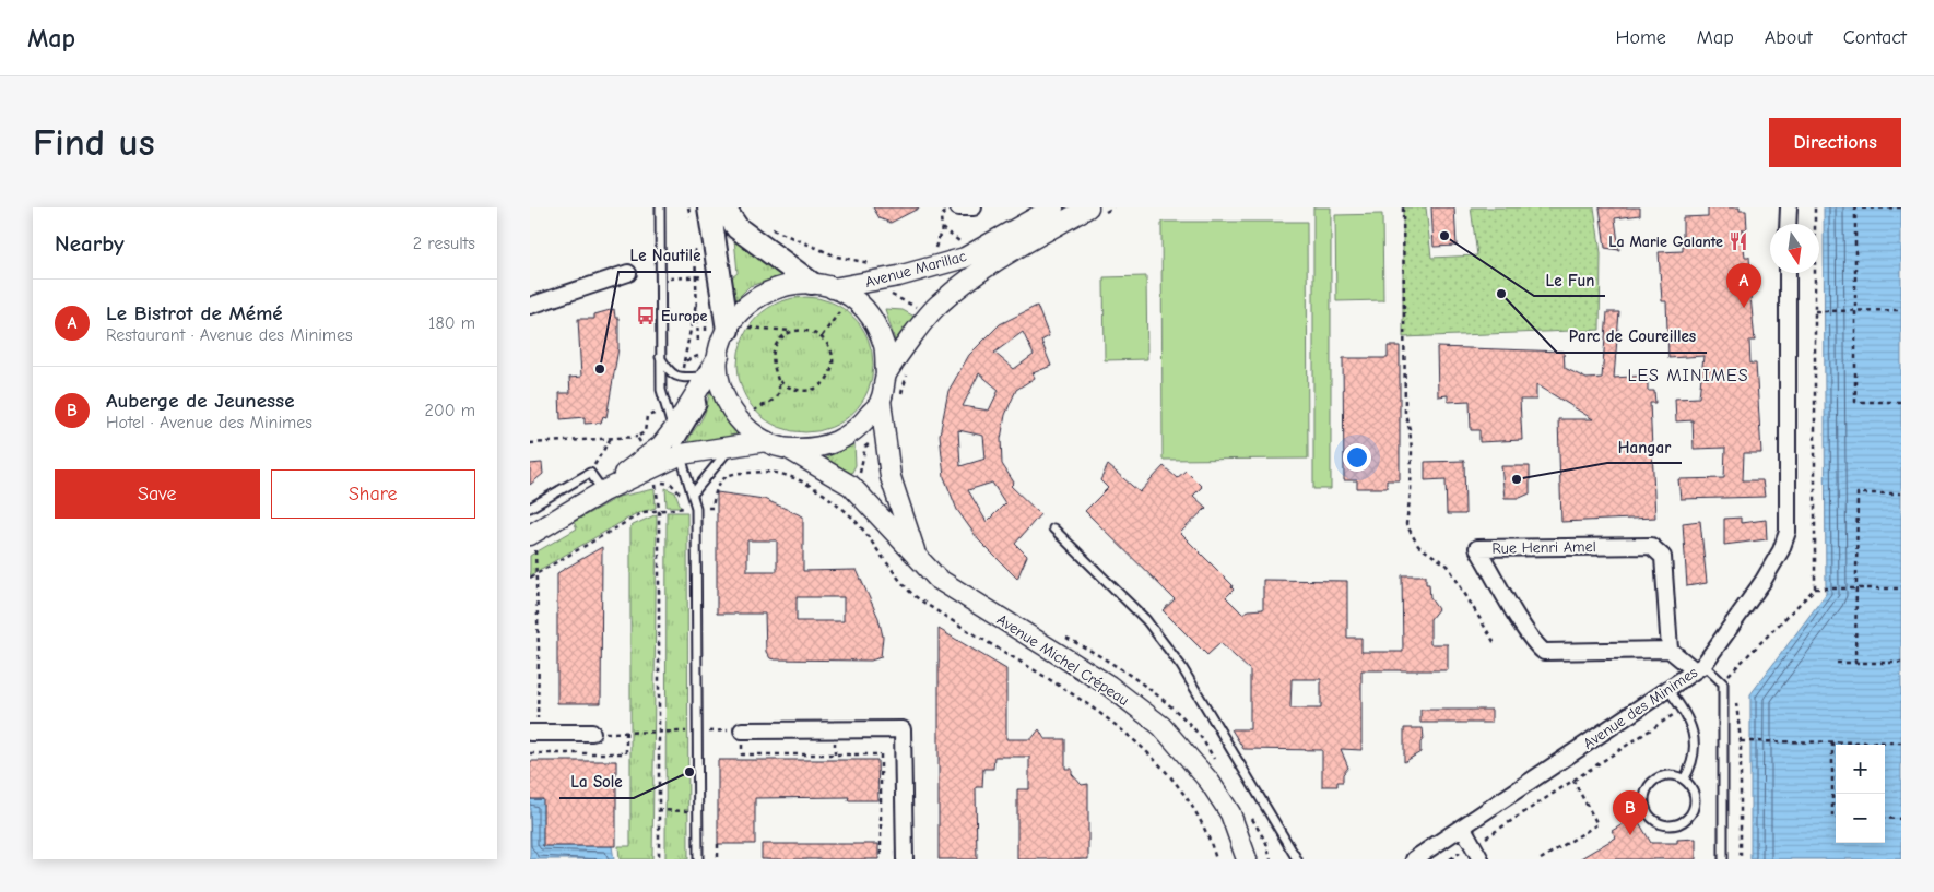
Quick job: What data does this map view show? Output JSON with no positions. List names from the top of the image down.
{
  "streets": {
    "street": [
      "Avenue Marillac",
      "Rue Henri Amel",
      "Avenue Michel Crépeau",
      "Avenue des Minimes"
    ]
  },
  "districts": ["LES MINIMES"],
  "places": {
    "other": [
      "Le Fun",
      "Parc de Coureilles",
      "Le Nautile",
      "Hangar",
      "La Sole"
    ],
    "restaurant": ["La Marie Galante"],
    "bus stop": ["Europe"]
  },
  "north": "bottom",
  "page": {
    "header": "Map",
    "nav": [
      "Home",
      "Map",
      "About",
      "Contact"
    ],
    "buttons": [
      "Directions",
      ["Save", "Share"]
    ],
    "title": "Find us",
    "heading": ["Nearby", "2 results"],
    "pins": ["A", "B"],
    "list": [
      {
        "mark": "A",
        "name": "Le Bistrot de Mémé",
        "note": "Restaurant · Avenue des Minimes",
        "value": "180 m"
      },
      {
        "mark": "B",
        "name": "Auberge de Jeunesse",
        "note": "Hotel · Avenue des Minimes",
        "value": "200 m"
      }
    ],
    "map_buttons": ["+", "−"]
  }
}
